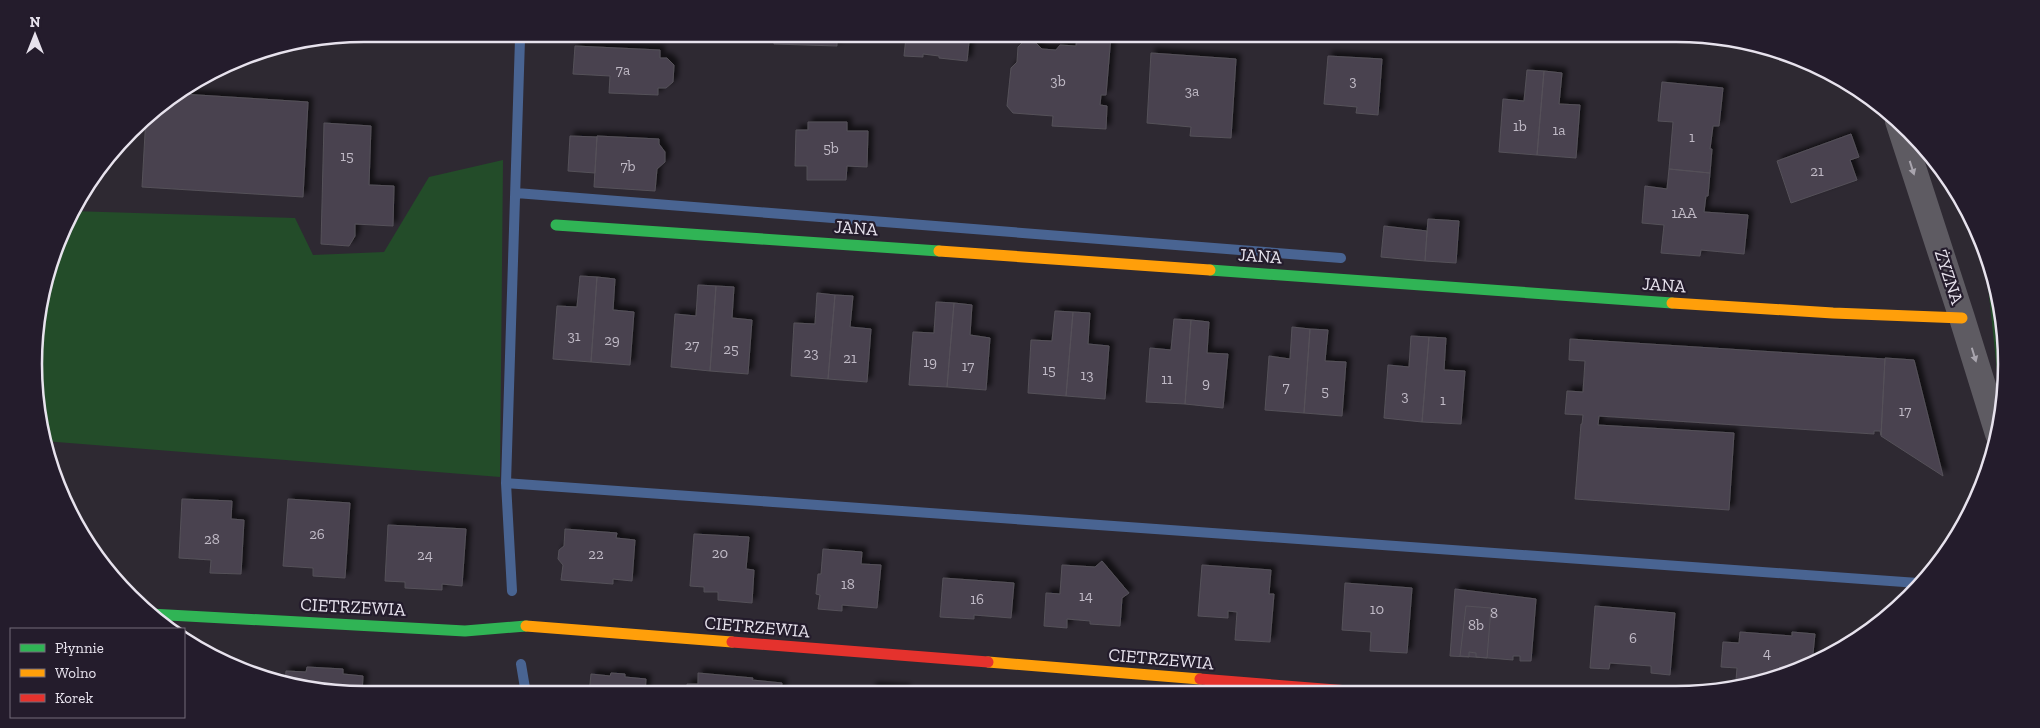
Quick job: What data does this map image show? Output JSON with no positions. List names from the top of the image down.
{
  "streets": {
    "street": ["JANA", "ŻYZNA", "CIETRZEWIA"]
  },
  "crossings": [
    ["JANA", "ŻYZNA"]
  ],
  "one_way": ["ŻYZNA"],
  "house_numbers": [
    "7a",
    "3b",
    "3",
    "3a",
    "1b",
    "1a",
    "1",
    "5b",
    "15",
    "7b",
    "21",
    "1AA",
    "31",
    "29",
    "27",
    "25",
    "23",
    "21",
    "19",
    "17",
    "15",
    "13",
    "11",
    "9",
    "7",
    "5",
    "3",
    "1",
    "17",
    "26",
    "28",
    "20",
    "22",
    "24",
    "18",
    "14",
    "16",
    "10",
    "8",
    "8b",
    "6",
    "4"
  ],
  "legend": ["Płynnie", "Wolno", "Korek"],
  "north": "top"
}
